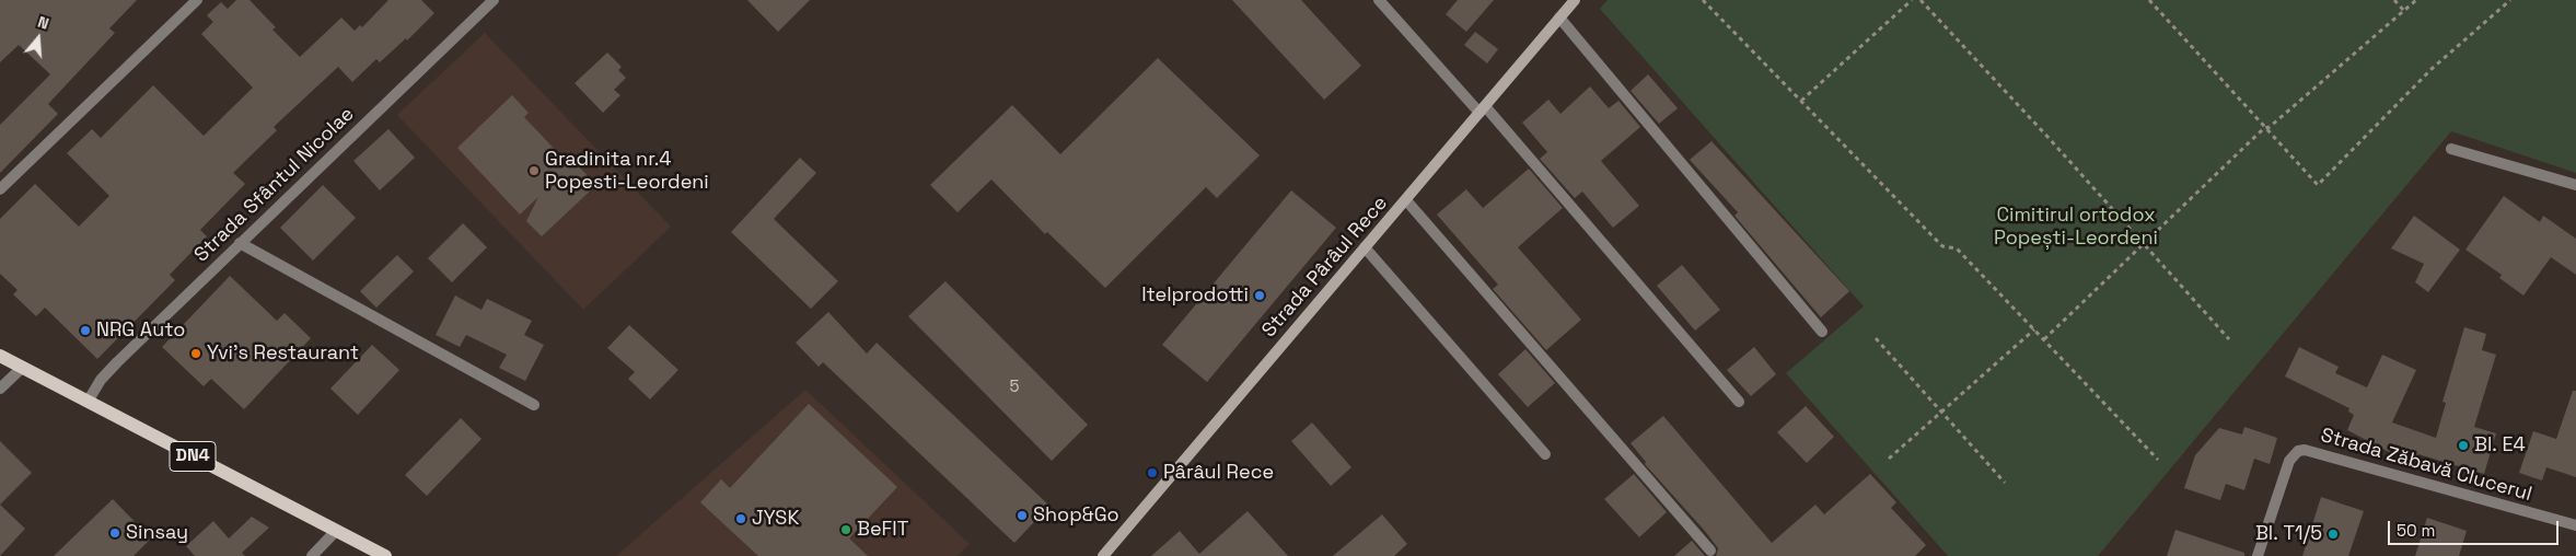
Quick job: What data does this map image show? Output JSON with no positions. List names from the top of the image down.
{
  "streets": {
    "main road": ["DN4"],
    "street": ["Strada Sfântul Nicolae", "Strada Pârâul Rece", "Strada Zăbavă Clucerul"]
  },
  "crossings": [
    ["Strada Sfântul Nicolae", "DN4"]
  ],
  "parks": ["Cimitirul ortodox Popești-Leordeni"],
  "places": [
    "Gradinita nr.4 Popesti-Leordeni",
    "Itelprodotti",
    "NRG Auto",
    "Yvi's Restaurant",
    "Bl. E4",
    "Pârâul Rece",
    "Shop&Go",
    "JYSK",
    "BeFIT",
    "Sinsay",
    "Bl. T1/5"
  ],
  "house_numbers": ["5"],
  "scale_bar": "50 m",
  "north": "top"
}
